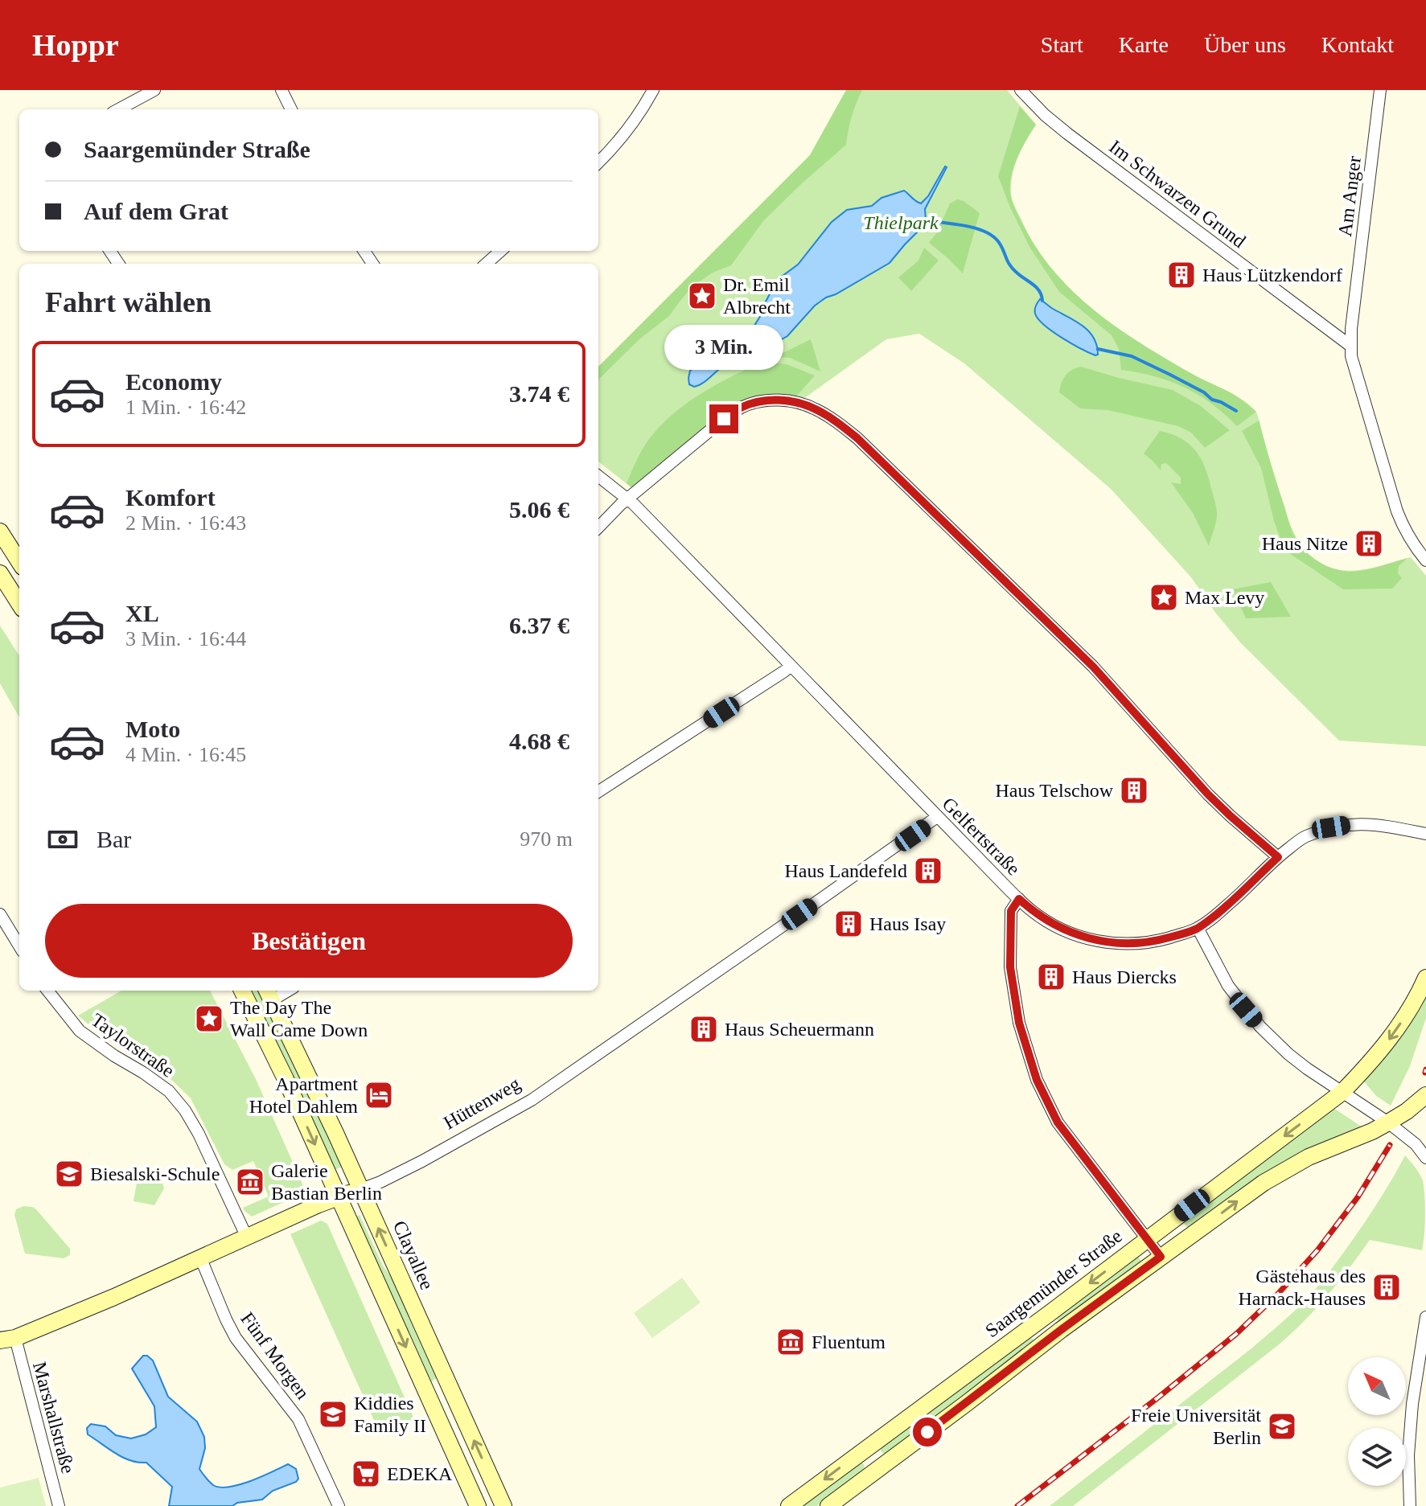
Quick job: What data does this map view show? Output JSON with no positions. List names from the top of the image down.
{
  "streets": {
    "main road": ["Hüttenweg", "Clayallee", "Saargemünder Straße"],
    "street": [
      "Im Schwarzen Grund",
      "Am Anger",
      "Gelfertstraße",
      "Taylorstraße",
      "Fünf Morgen",
      "Marshallstraße"
    ]
  },
  "crossings": [
    ["Im Schwarzen Grund", "Am Anger"],
    ["Gelfertstraße", "Hüttenweg"],
    ["Taylorstraße", "Hüttenweg"],
    ["Hüttenweg", "Clayallee"],
    ["Hüttenweg", "Fünf Morgen"],
    ["Hüttenweg", "Marshallstraße"]
  ],
  "parks": ["Thielpark"],
  "places": {
    "building": [
      "Haus Lützkendorf",
      "Haus Nitze",
      "Haus Telschow",
      "Haus Landefeld",
      "Haus Isay",
      "Haus Diercks",
      "Haus Scheuermann",
      "Gästehaus des Harnack-Hauses"
    ],
    "place": ["Dr. Emil Albrecht", "Max Levy", "The Day The Wall Came Down"],
    "hotel": ["Apartment Hotel Dahlem"],
    "school or university": ["Biesalski-Schule", "Kiddies Family II", "Freie Universität Berlin"],
    "museum": ["Galerie Bastian Berlin", "Fluentum"],
    "supermarket": ["EDEKA"]
  },
  "north": "top left",
  "page": {
    "header": "Hoppr",
    "nav": [
      "Start",
      "Karte",
      "Über uns",
      "Kontakt"
    ],
    "banner": ["Saargemünder Straße", "Auf dem Grat"],
    "heading": "Fahrt wählen",
    "bubble": "3 Min.",
    "list": [
      {
        "name": "Economy",
        "note": "1 Min. · 16:42",
        "value": "3.74 €"
      },
      {
        "name": "Komfort",
        "note": "2 Min. · 16:43",
        "value": "5.06 €"
      },
      {
        "name": "XL",
        "note": "3 Min. · 16:44",
        "value": "6.37 €"
      },
      {
        "name": "Moto",
        "note": "4 Min. · 16:45",
        "value": "4.68 €"
      }
    ],
    "pay": ["Bar", "970 m"],
    "buttons": "Bestätigen"
  }
}
